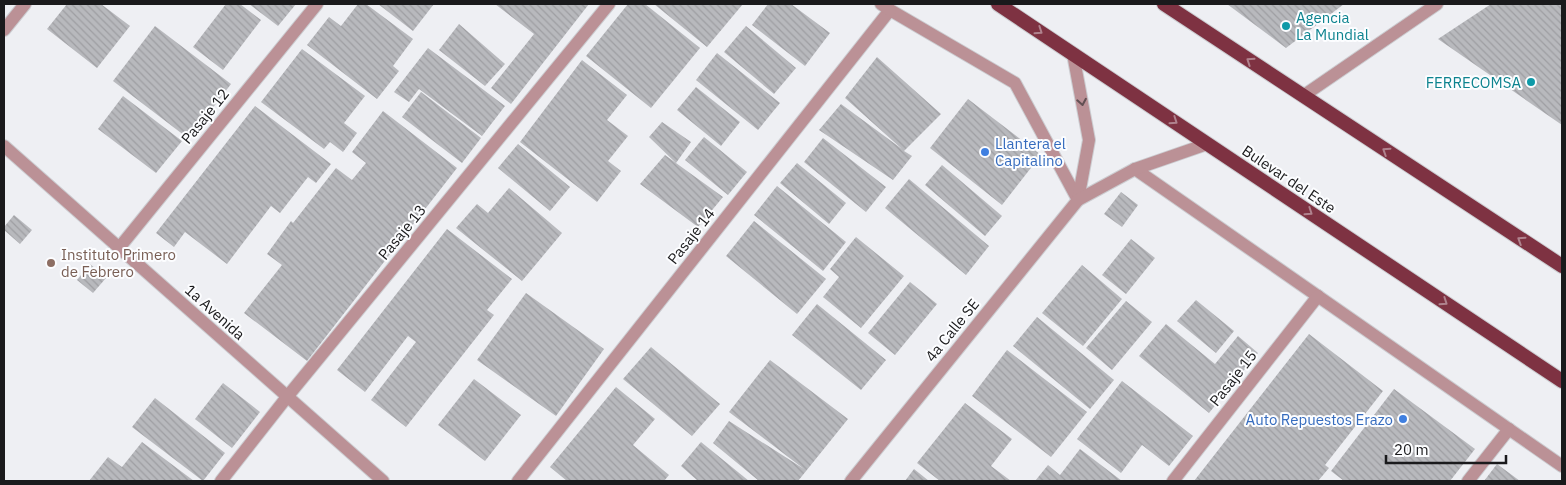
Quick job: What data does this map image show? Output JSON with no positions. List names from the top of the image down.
{
  "streets": {
    "highway": ["Bulevar del Este"],
    "street": [
      "Pasaje 12",
      "Pasaje 13",
      "Pasaje 14",
      "1a Avenida",
      "4a Calle SE",
      "Pasaje 15"
    ]
  },
  "crossings": [
    ["Pasaje 12", "1a Avenida"],
    ["Pasaje 13", "1a Avenida"]
  ],
  "places": [
    "Agencia La Mundial",
    "FERRECOMSA",
    "Llantera el Capitalino",
    "Instituto Primero de Febrero",
    "Auto Repuestos Erazo"
  ],
  "scale_bar": "20 m"
}
